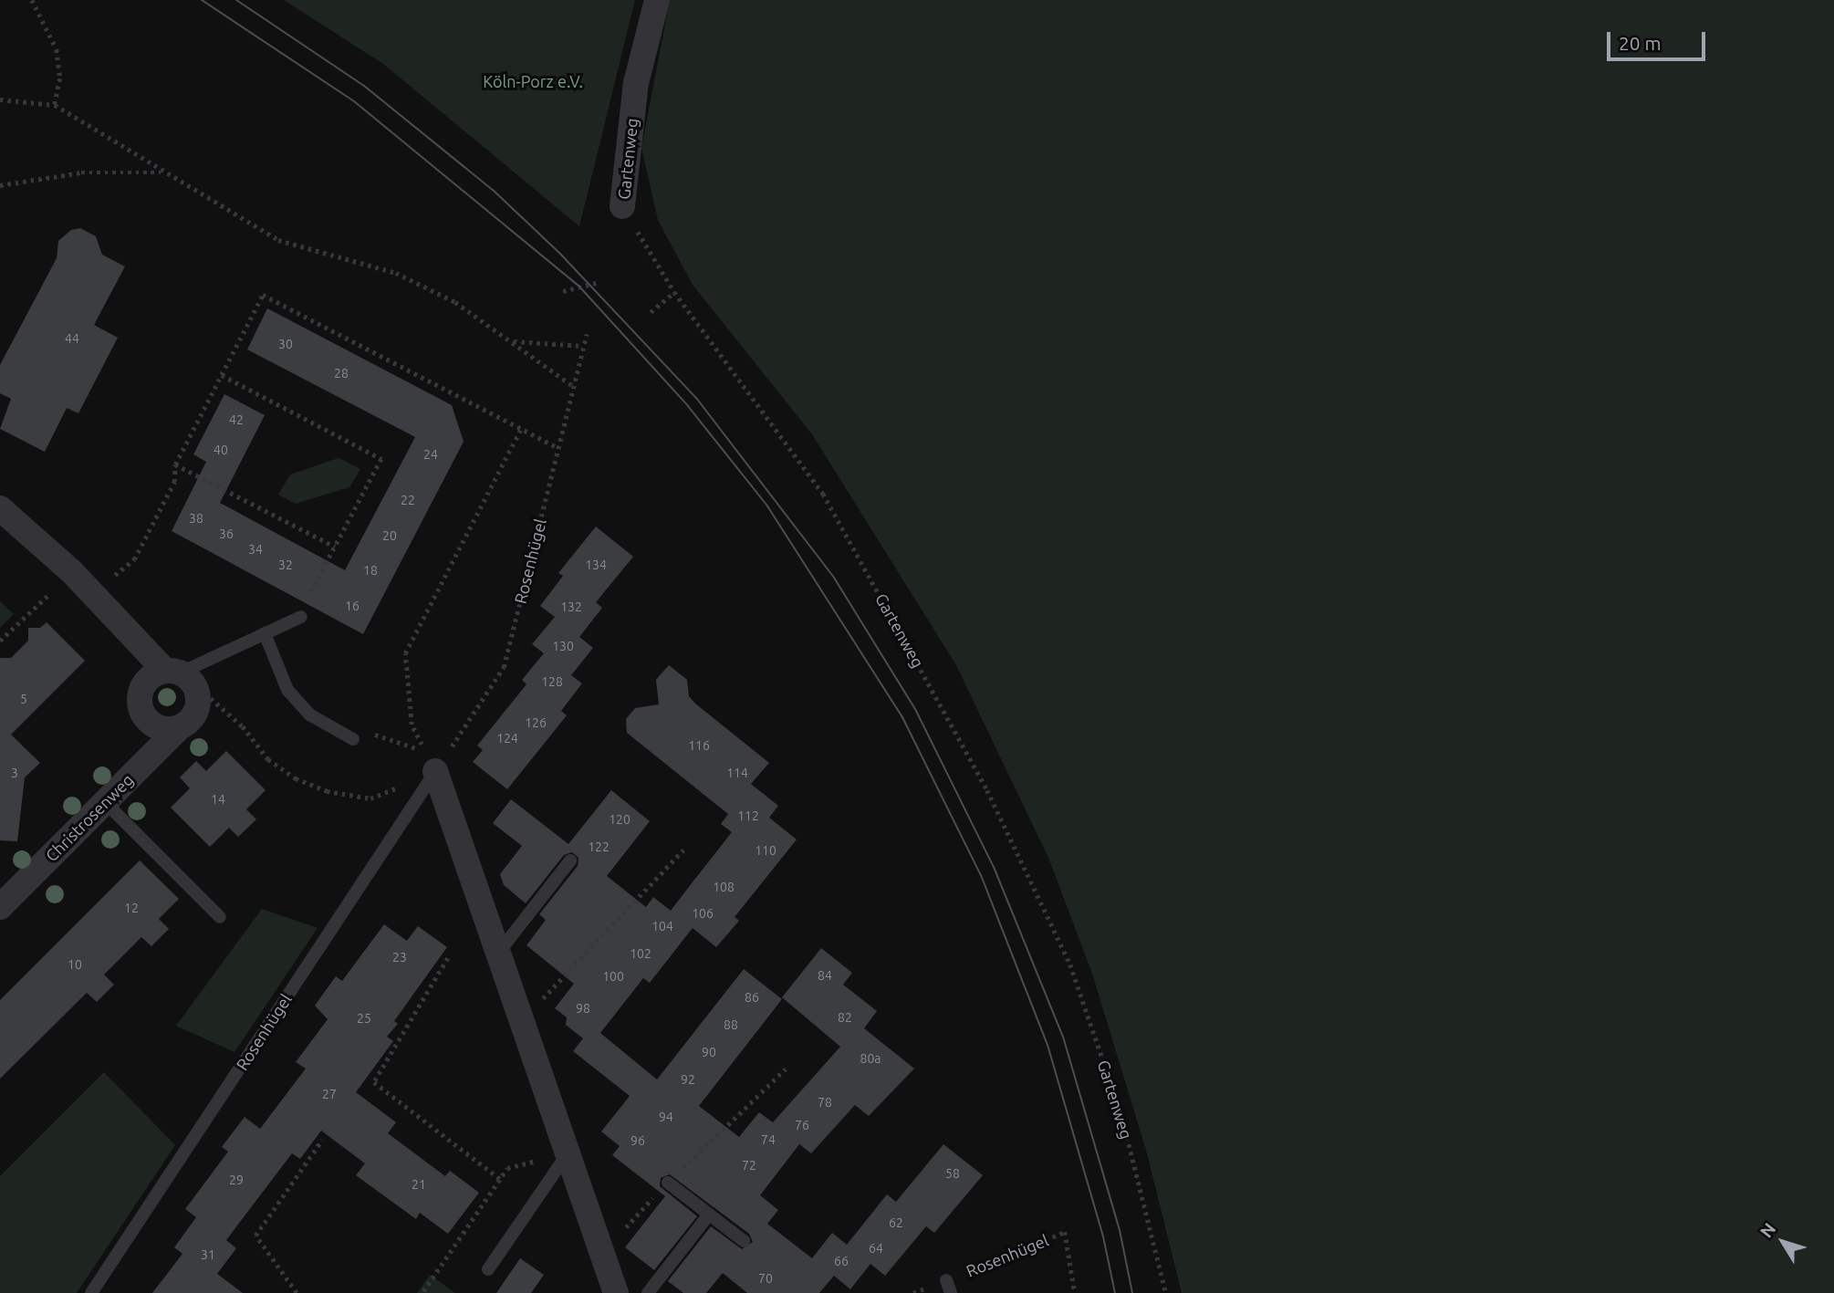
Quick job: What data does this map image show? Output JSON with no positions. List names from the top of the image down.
{
  "streets": {
    "street": ["Gartenweg", "Christrosenweg"],
    "lane": ["Rosenhügel"]
  },
  "parks": ["Köln-Porz e.V."],
  "house_numbers": [
    "44",
    "30",
    "28",
    "42",
    "40",
    "24",
    "22",
    "38",
    "36",
    "20",
    "34",
    "32",
    "134",
    "18",
    "16",
    "132",
    "130",
    "128",
    "5",
    "126",
    "124",
    "116",
    "3",
    "114",
    "14",
    "112",
    "120",
    "122",
    "110",
    "108",
    "12",
    "106",
    "104",
    "102",
    "23",
    "10",
    "84",
    "100",
    "86",
    "98",
    "82",
    "25",
    "88",
    "90",
    "80a",
    "92",
    "27",
    "78",
    "94",
    "76",
    "74",
    "96",
    "72",
    "58",
    "29",
    "21",
    "62",
    "64",
    "31",
    "66",
    "70"
  ],
  "scale_bar": "20 m",
  "north": "top left"
}
